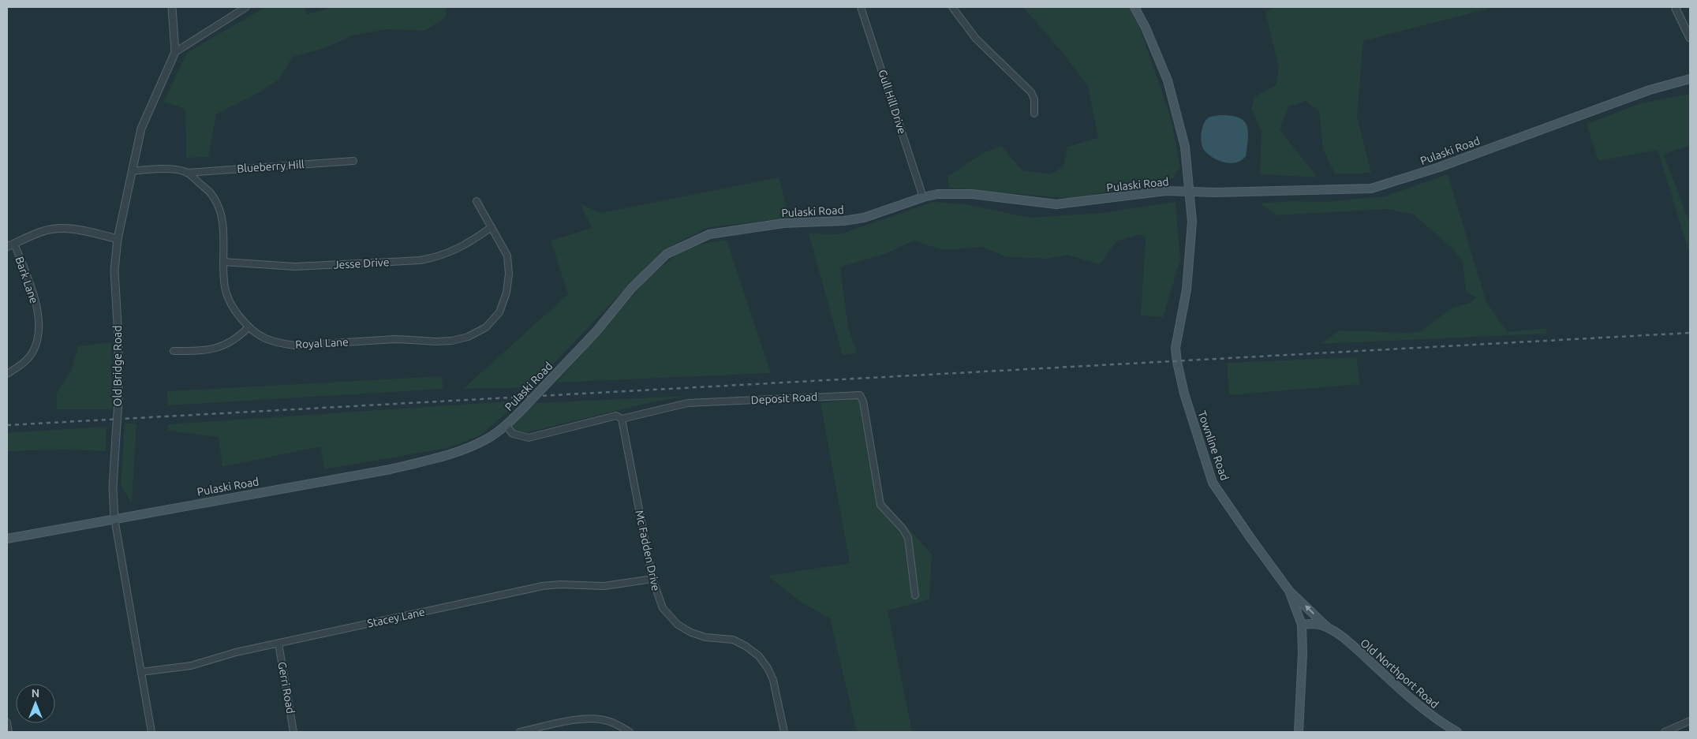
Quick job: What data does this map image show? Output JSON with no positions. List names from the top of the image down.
{
  "streets": {
    "main road": ["Pulaski Road", "Townline Road", "Old Northport Road"],
    "street": [
      "Gull Hill Drive",
      "Blueberry Hill",
      "Jesse Drive",
      "Bark Lane",
      "Royal Lane",
      "Old Bridge Road",
      "Deposit Road",
      "Mc Fadden Drive",
      "Stacey Lane",
      "Gerri Road"
    ]
  },
  "crossings": [
    ["Gull Hill Drive", "Pulaski Road"],
    ["Pulaski Road", "Old Bridge Road"],
    ["Pulaski Road", "Deposit Road"],
    ["Pulaski Road", "Townline Road"],
    ["Blueberry Hill", "Royal Lane"],
    ["Jesse Drive", "Royal Lane"],
    ["Old Bridge Road", "Stacey Lane"],
    ["Deposit Road", "Mc Fadden Drive"],
    ["Townline Road", "Old Northport Road"],
    ["Mc Fadden Drive", "Stacey Lane"],
    ["Stacey Lane", "Gerri Road"]
  ],
  "north": "top"
}
